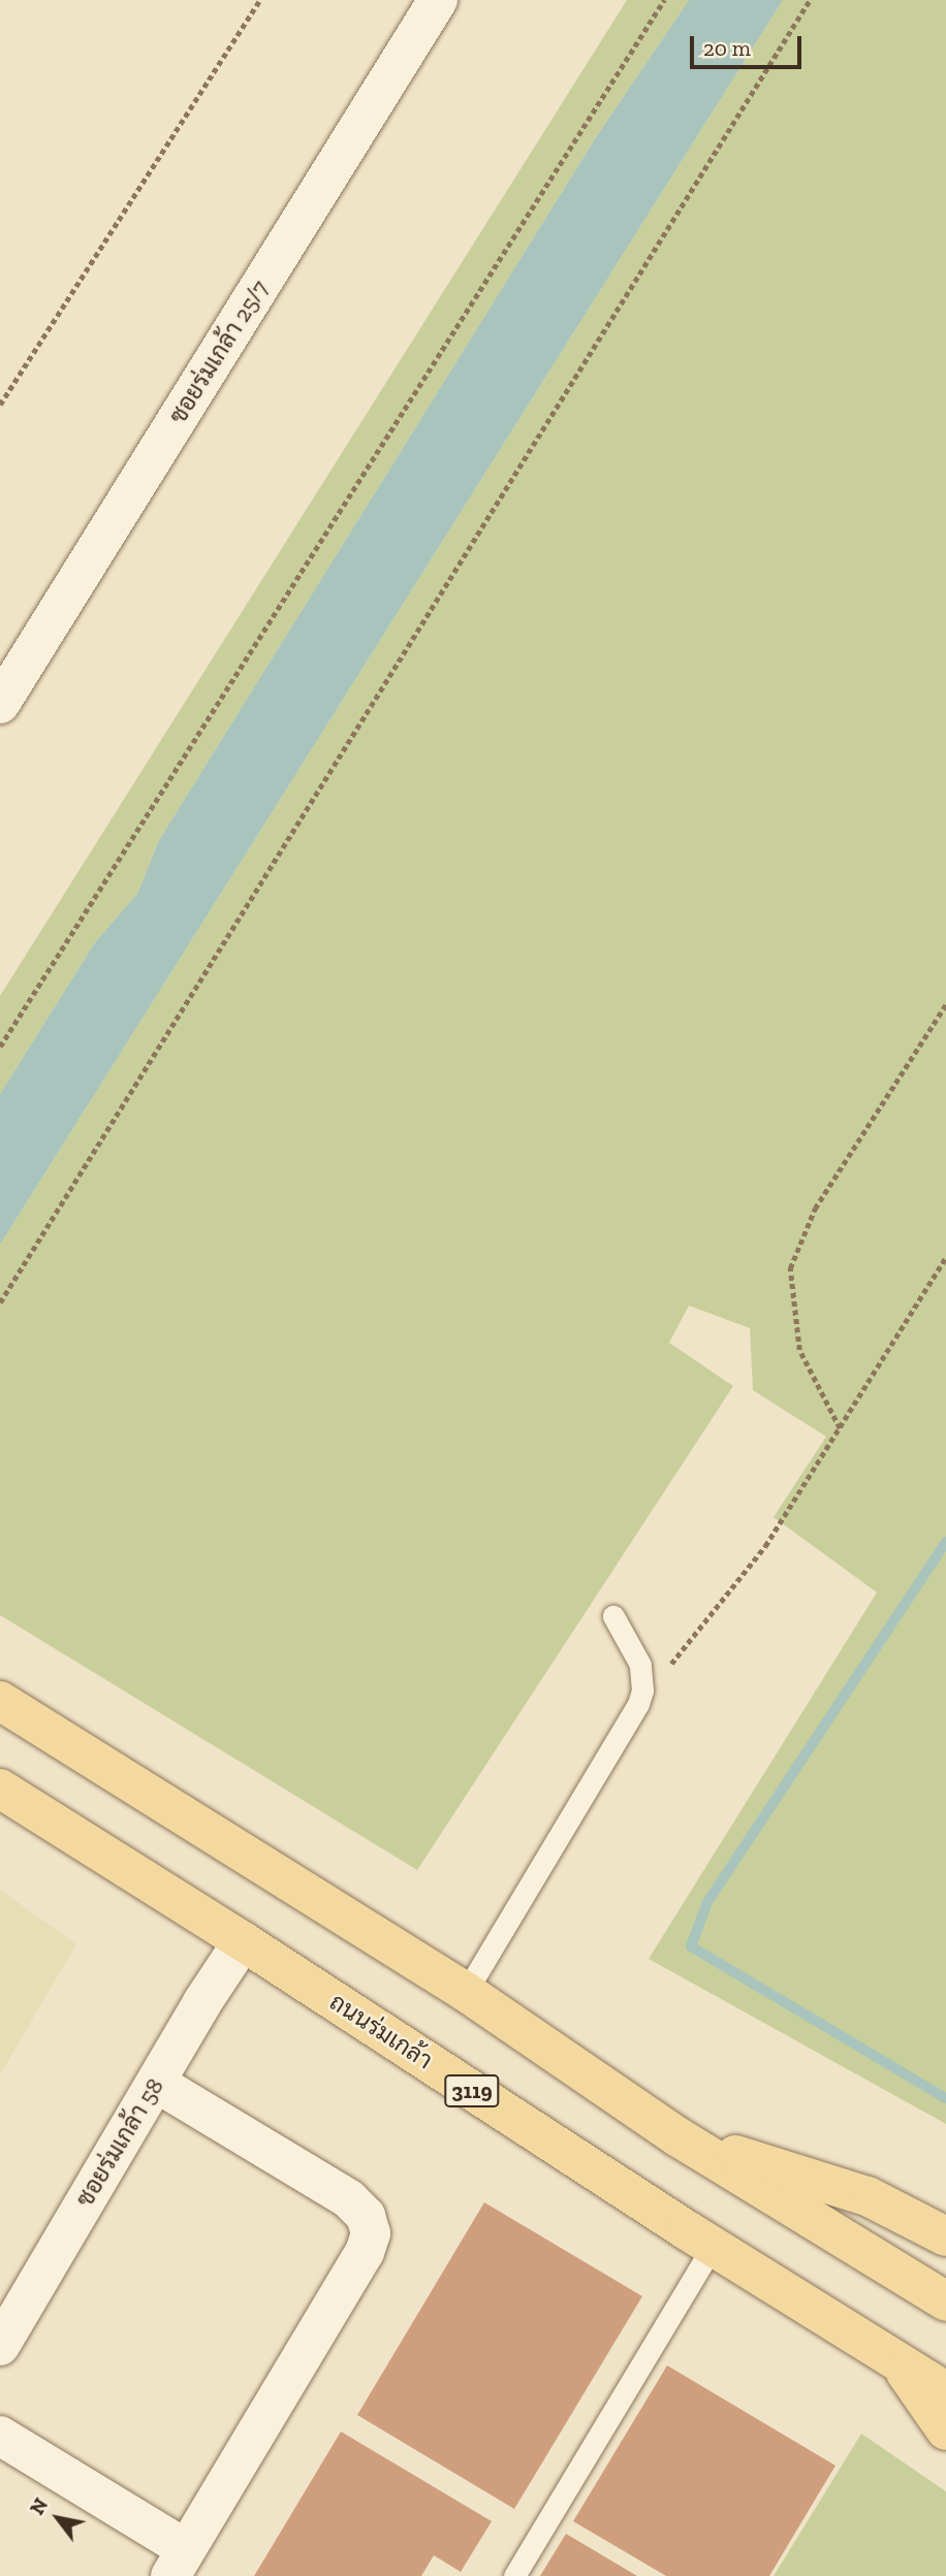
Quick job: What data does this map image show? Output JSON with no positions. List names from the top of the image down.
{
  "streets": {
    "main road": ["ถนนร่มเกล้า", "3119"],
    "street": ["ซอยร่มเกล้า 25/7", "ซอยร่มเกล้า 58"]
  },
  "crossings": [
    ["ถนนร่มเกล้า", "ซอยร่มเกล้า 58"]
  ],
  "scale_bar": "20 m",
  "north": "top left"
}
